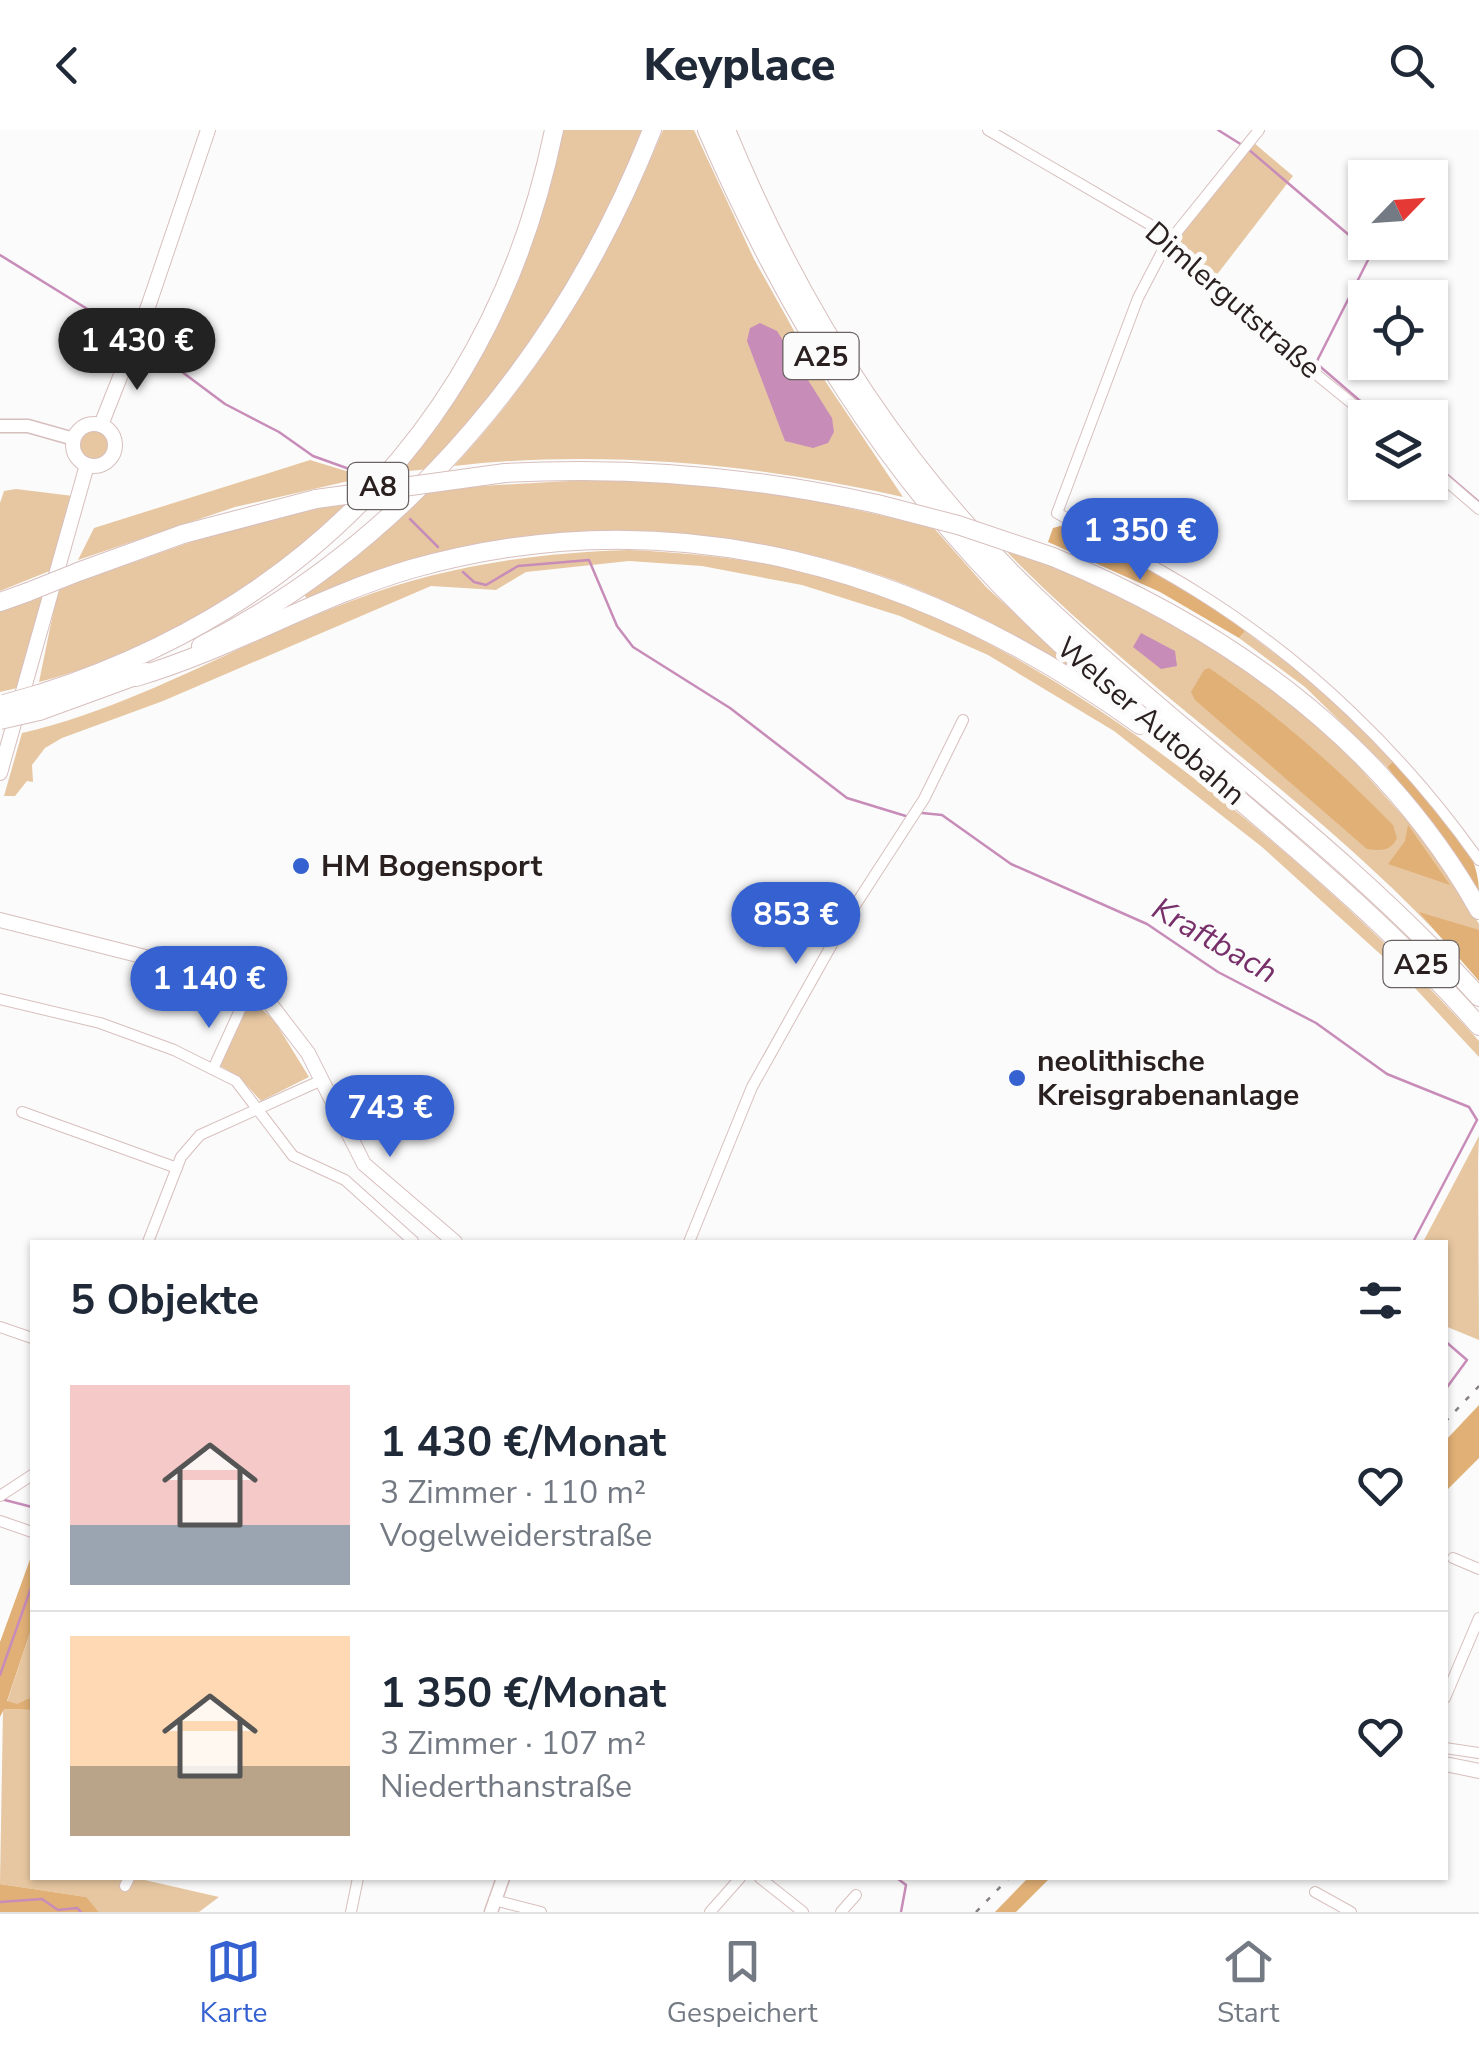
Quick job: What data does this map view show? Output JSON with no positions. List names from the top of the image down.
{
  "streets": {
    "highway": ["A25", "A8", "Welser Autobahn"],
    "street": ["Dimlergutstraße"]
  },
  "water": ["Kraftbach"],
  "places": ["HM Bogensport", "neolithische Kreisgrabenanlage"],
  "north": "top right",
  "page": {
    "header": "Keyplace",
    "price": [
      "1 430 €",
      "1 350 €",
      "853 €",
      "1 140 €",
      "743 €"
    ],
    "heading": "5 Objekte",
    "list": [
      {
        "name": "1 430 €/Monat",
        "note": "3 Zimmer · 110 m² · Vogelweiderstraße"
      },
      {
        "name": "1 350 €/Monat",
        "note": "3 Zimmer · 107 m² · Niederthanstraße"
      }
    ],
    "tabs": ["Karte", "Gespeichert", "Start"]
  }
}
